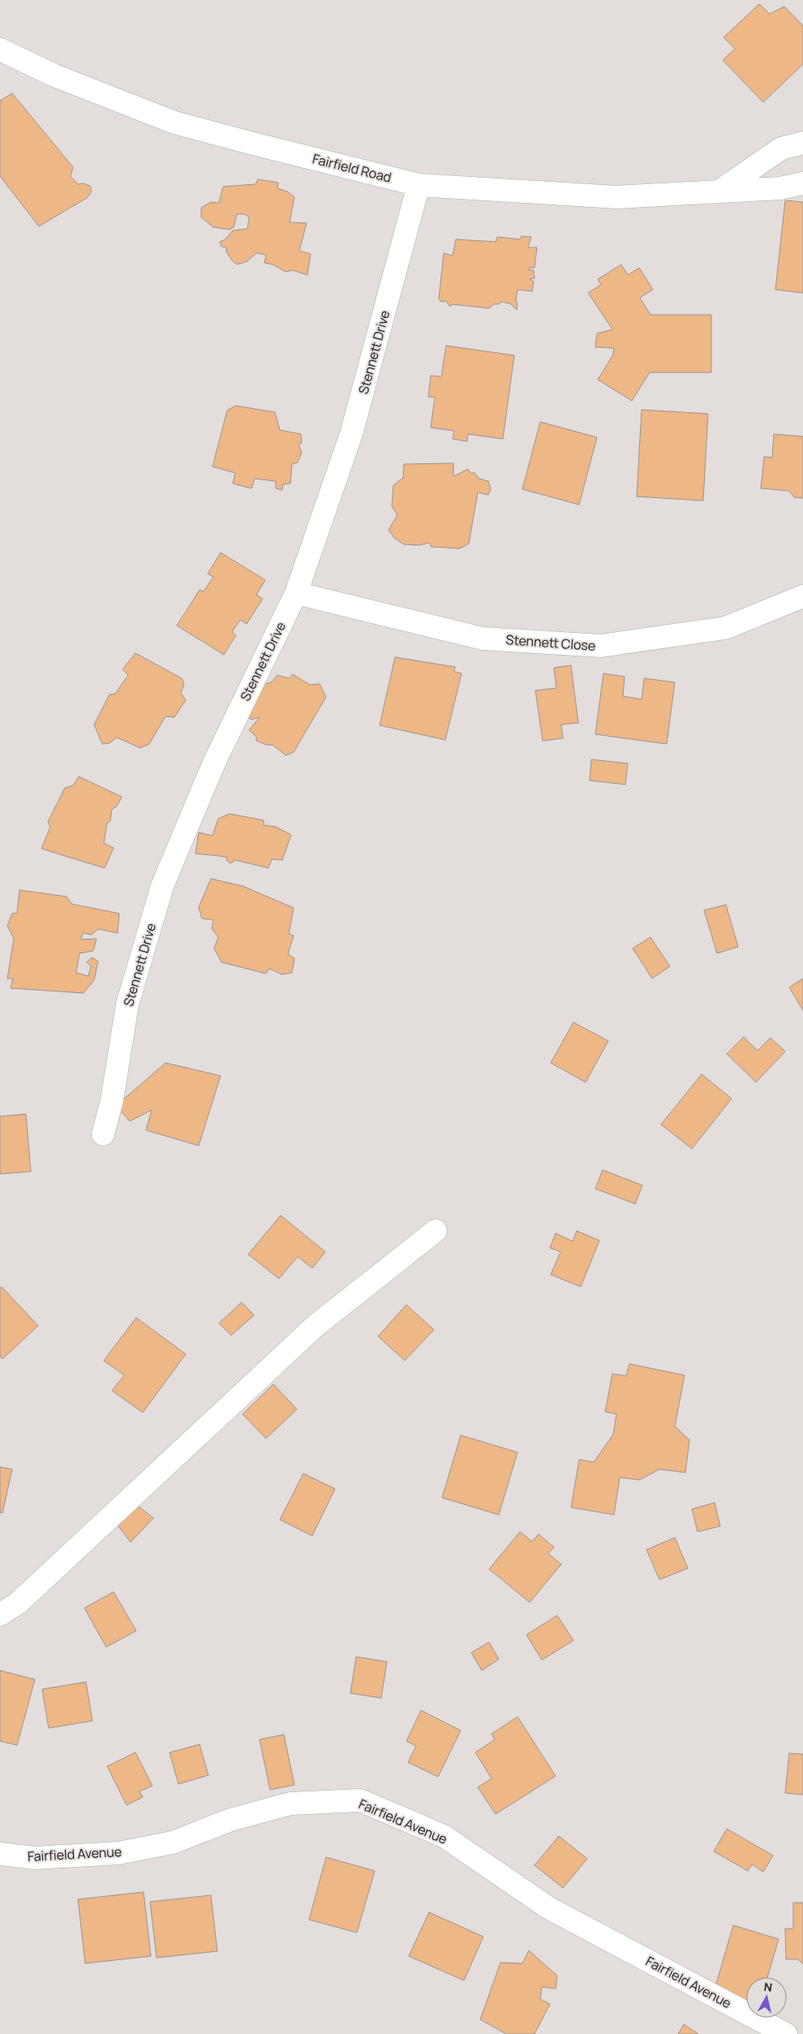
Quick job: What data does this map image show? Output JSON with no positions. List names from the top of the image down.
{
  "streets": {
    "street": [
      "Fairfield Road",
      "Stennett Drive",
      "Stennett Close",
      "Fairfield Avenue"
    ]
  },
  "crossings": [
    ["Fairfield Road", "Stennett Drive"],
    ["Stennett Drive", "Stennett Close"]
  ],
  "north": "top"
}
